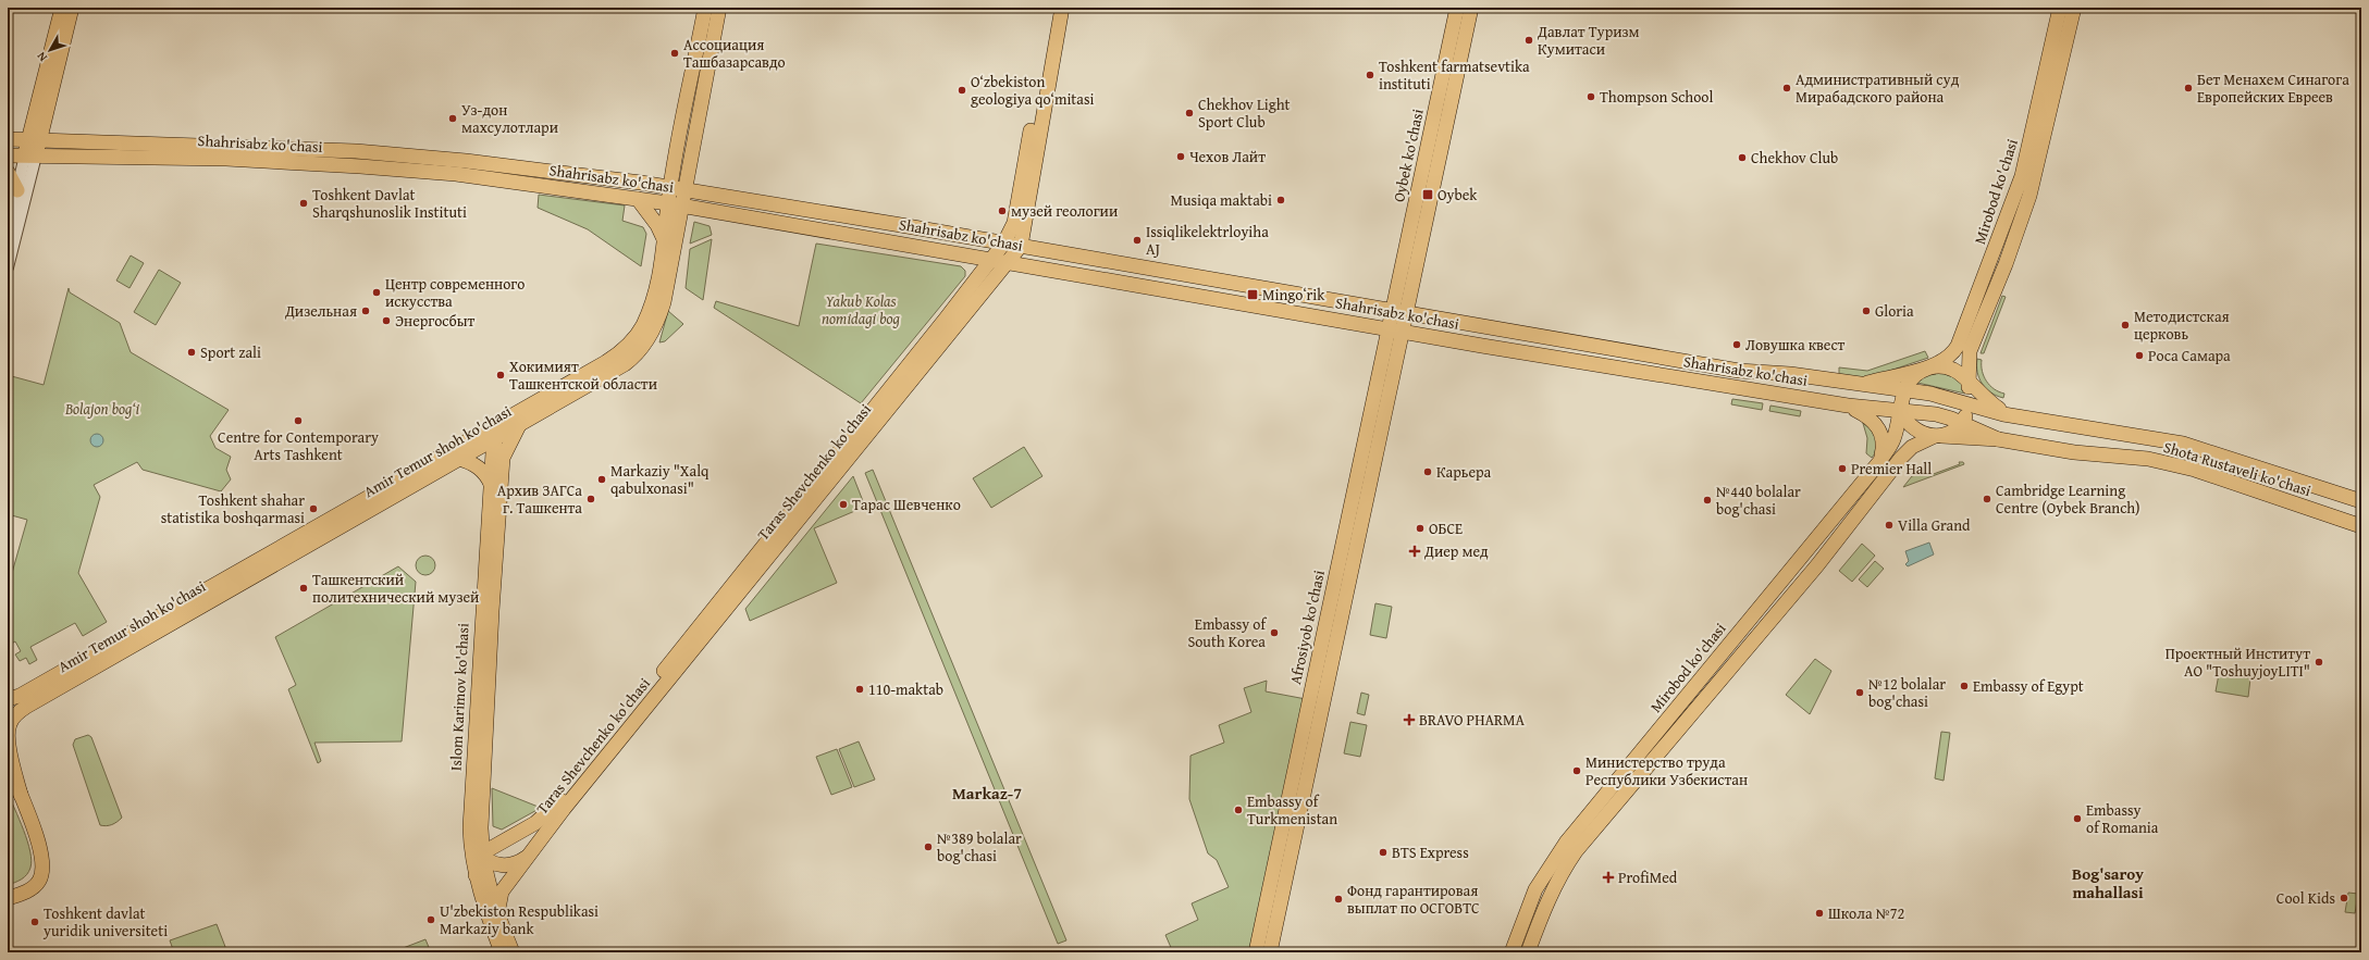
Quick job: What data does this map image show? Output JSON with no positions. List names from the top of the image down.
{
  "streets": {
    "main road": [
      "Shahrisabz ko'chasi",
      "Oybek ko'chasi",
      "Mirobod ko'chasi",
      "Amir Temur shoh ko'chasi",
      "Shota Rustaveli ko'chasi",
      "Taras Shevchenko ko'chasi",
      "Afrosiyob ko'chasi",
      "Islom Karimov ko'chasi"
    ]
  },
  "crossings": [
    ["Shahrisabz ko'chasi", "Oybek ko'chasi"],
    ["Shahrisabz ko'chasi", "Mirobod ko'chasi"],
    ["Shahrisabz ko'chasi", "Amir Temur shoh ko'chasi"],
    ["Shahrisabz ko'chasi", "Shota Rustaveli ko'chasi"],
    ["Shahrisabz ko'chasi", "Taras Shevchenko ko'chasi"],
    ["Shahrisabz ko'chasi", "Afrosiyob ko'chasi"],
    ["Oybek ko'chasi", "Afrosiyob ko'chasi"],
    ["Mirobod ko'chasi", "Shota Rustaveli ko'chasi"],
    ["Amir Temur shoh ko'chasi", "Islom Karimov ko'chasi"],
    ["Taras Shevchenko ko'chasi", "Islom Karimov ko'chasi"]
  ],
  "districts": ["Markaz-7", "Bog'saroy mahallasi"],
  "parks": ["Yakub Kolas nomidagi bog", "Bolajon bog‘i"],
  "places": {
    "other": [
      "Давлат Туризм Кумитаси",
      "Ассоциация Ташбазарсавдо",
      "Toshkent farmatsevtika instituti",
      "Административный суд Мирабадского района",
      "Бет Менахем Синагога Европейских Евреев",
      "O‘zbekiston geologiya qo‘mitasi",
      "Thompson School",
      "Chekhov Light Sport Club",
      "Уз-дон махсулотлари",
      "Чехов Лайт",
      "Chekhov Club",
      "Musiqa maktabi",
      "Toshkent Davlat Sharqshunoslik Instituti",
      "музей геологии",
      "Issiqlikelektrloyiha AJ",
      "Центр современного искусства",
      "Дизельная",
      "Gloria",
      "Энергосбыт",
      "Методистская церковь",
      "Ловушка квест",
      "Sport zali",
      "Роса Самара",
      "Хокимият Ташкентской области",
      "Centre for Contemporary Arts Tashkent",
      "Premier Hall",
      "Карьера",
      "Markaziy \"Xalq qabulxonasi\"",
      "Архив ЗАГСа г. Ташкента",
      "Cambridge Learning Centre (Oybek Branch)",
      "№440 bolalar bog'chasi",
      "Тарас Шевченко",
      "Toshkent shahar statistika boshqarmasi",
      "Villa Grand",
      "ОБСЕ",
      "Ташкентский политехнический музей",
      "Embassy of South Korea",
      "Проектный Институт АО \"ToshuyjoyLITI\"",
      "Embassy of Egypt",
      "110-maktab",
      "№12 bolalar bog'chasi",
      "Министерство труда Республики Узбекистан",
      "Embassy of Turkmenistan",
      "Embassy of Romania",
      "№389 bolalar bog'chasi",
      "BTS Express",
      "Cool Kids",
      "Фонд гарантировая выплат по ОСГОВТС",
      "Школа №72",
      "U'zbekiston Respublikasi Markaziy bank",
      "Toshkent davlat yuridik universiteti"
    ],
    "transit": ["Oybek", "Mingoʻrik"],
    "health": ["Диер мед", "BRAVO PHARMA", "ProfiMed"]
  },
  "north": "bottom left"
}
